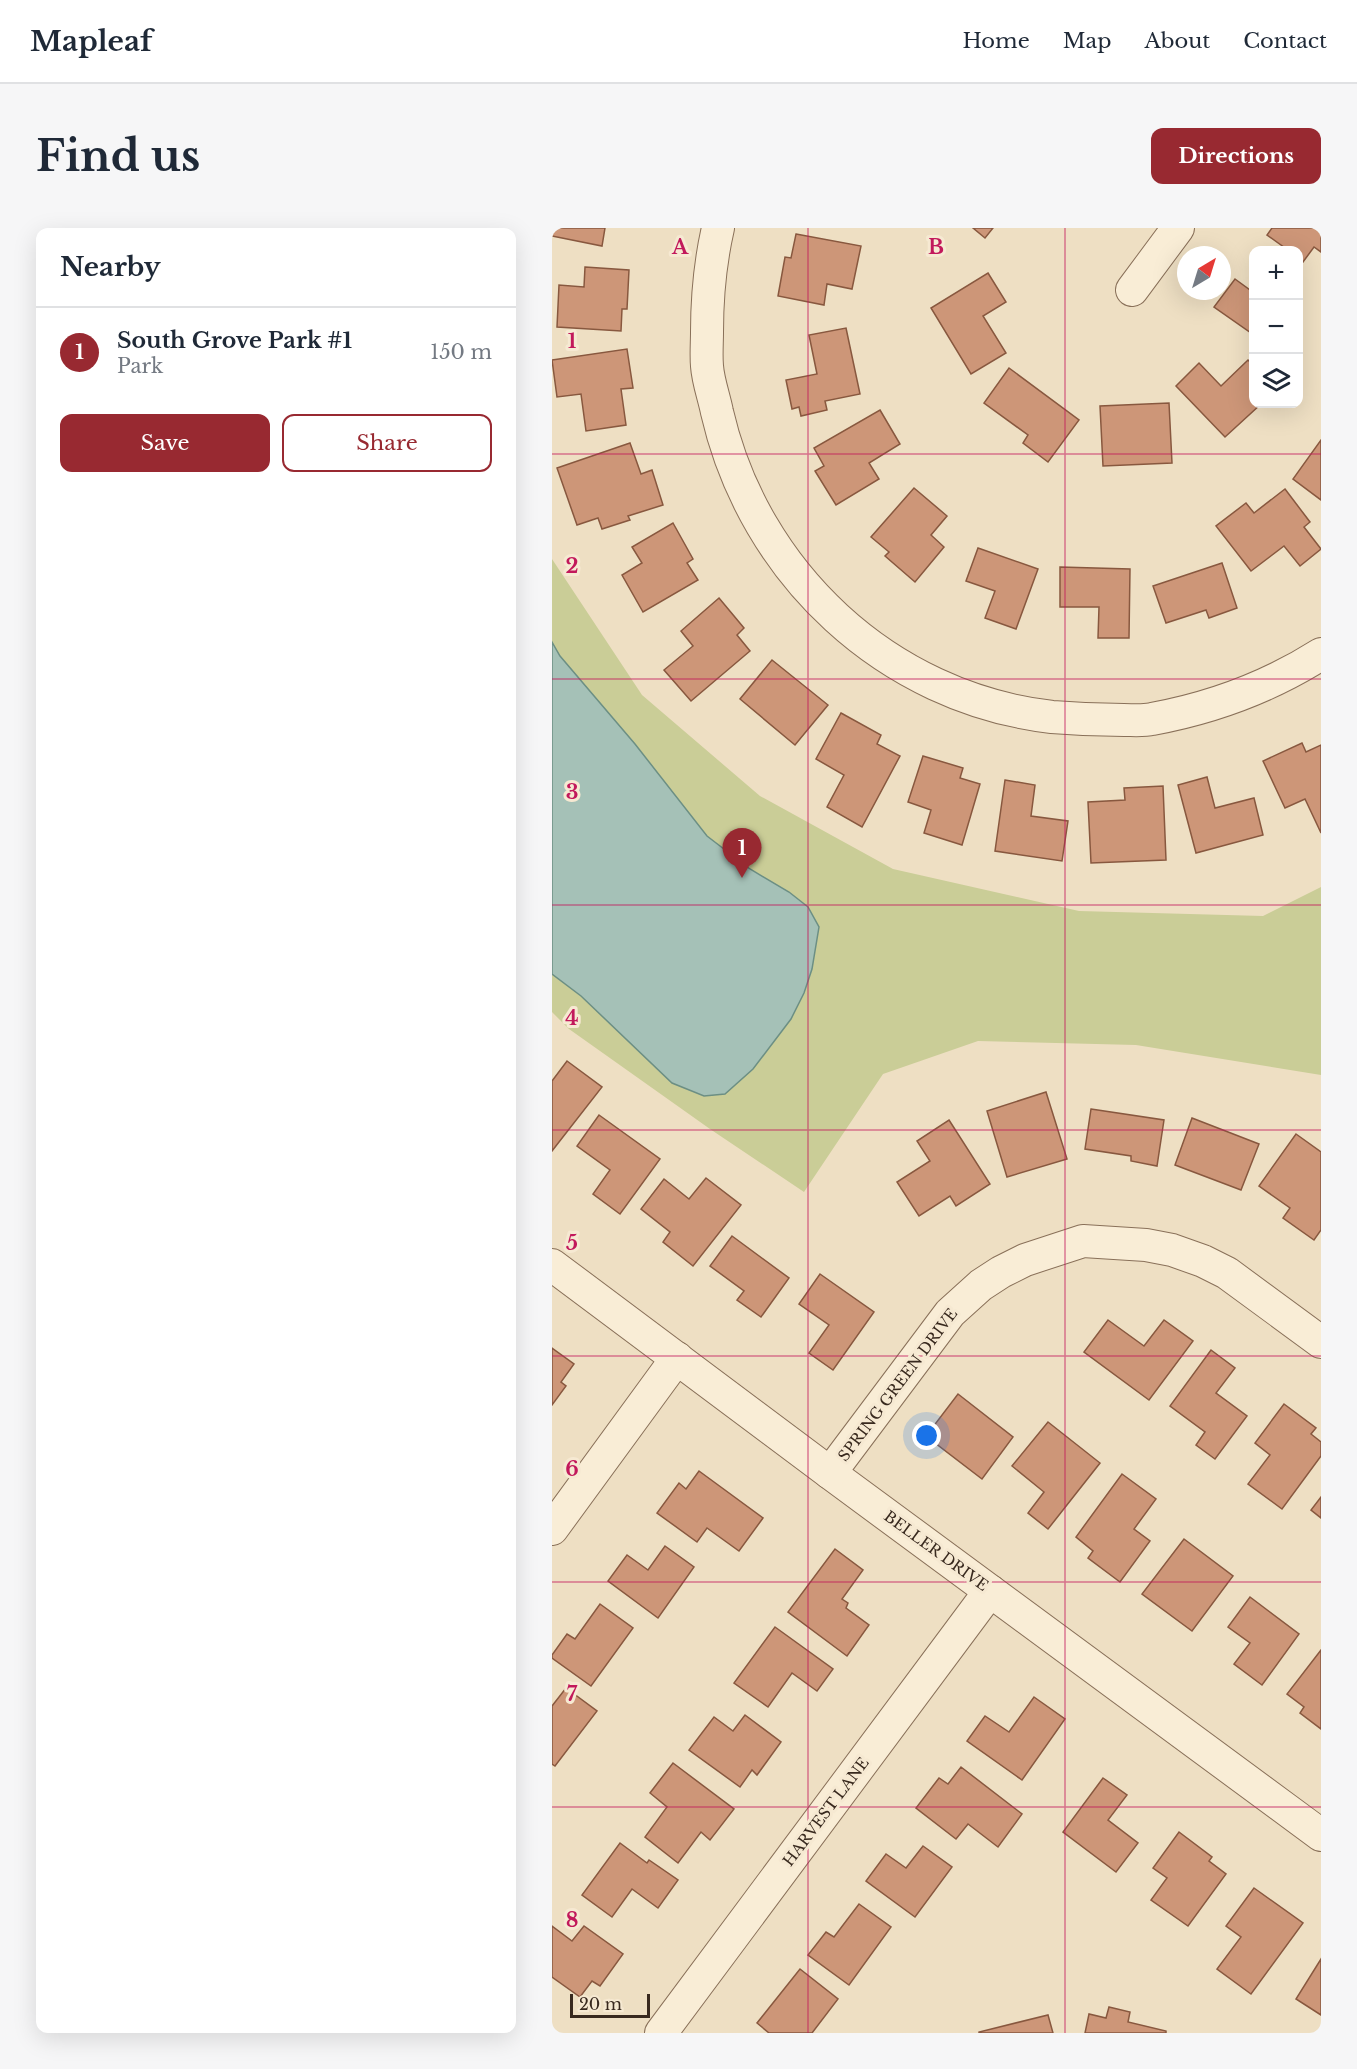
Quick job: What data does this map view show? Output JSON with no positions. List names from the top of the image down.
{
  "streets": {
    "street": ["SPRING GREEN DRIVE", "BELLER DRIVE", "HARVEST LANE"]
  },
  "crossings": [
    ["SPRING GREEN DRIVE", "BELLER DRIVE"],
    ["BELLER DRIVE", "HARVEST LANE"]
  ],
  "scale_bar": "20 m",
  "north": "top right",
  "page": {
    "header": "Mapleaf",
    "nav": [
      "Home",
      "Map",
      "About",
      "Contact"
    ],
    "buttons": [
      "Directions",
      ["Save", "Share"]
    ],
    "title": "Find us",
    "heading": "Nearby",
    "map_buttons": ["+", "−"],
    "list": [
      {
        "mark": "1",
        "name": "South Grove Park #1",
        "note": "Park",
        "value": "150 m"
      }
    ],
    "pins": "1",
    "scale": "20 m"
  },
  "grid": {
    "columns": ["A", "B"],
    "rows": [
      "1",
      "2",
      "3",
      "4",
      "5",
      "6",
      "7",
      "8"
    ]
  }
}
